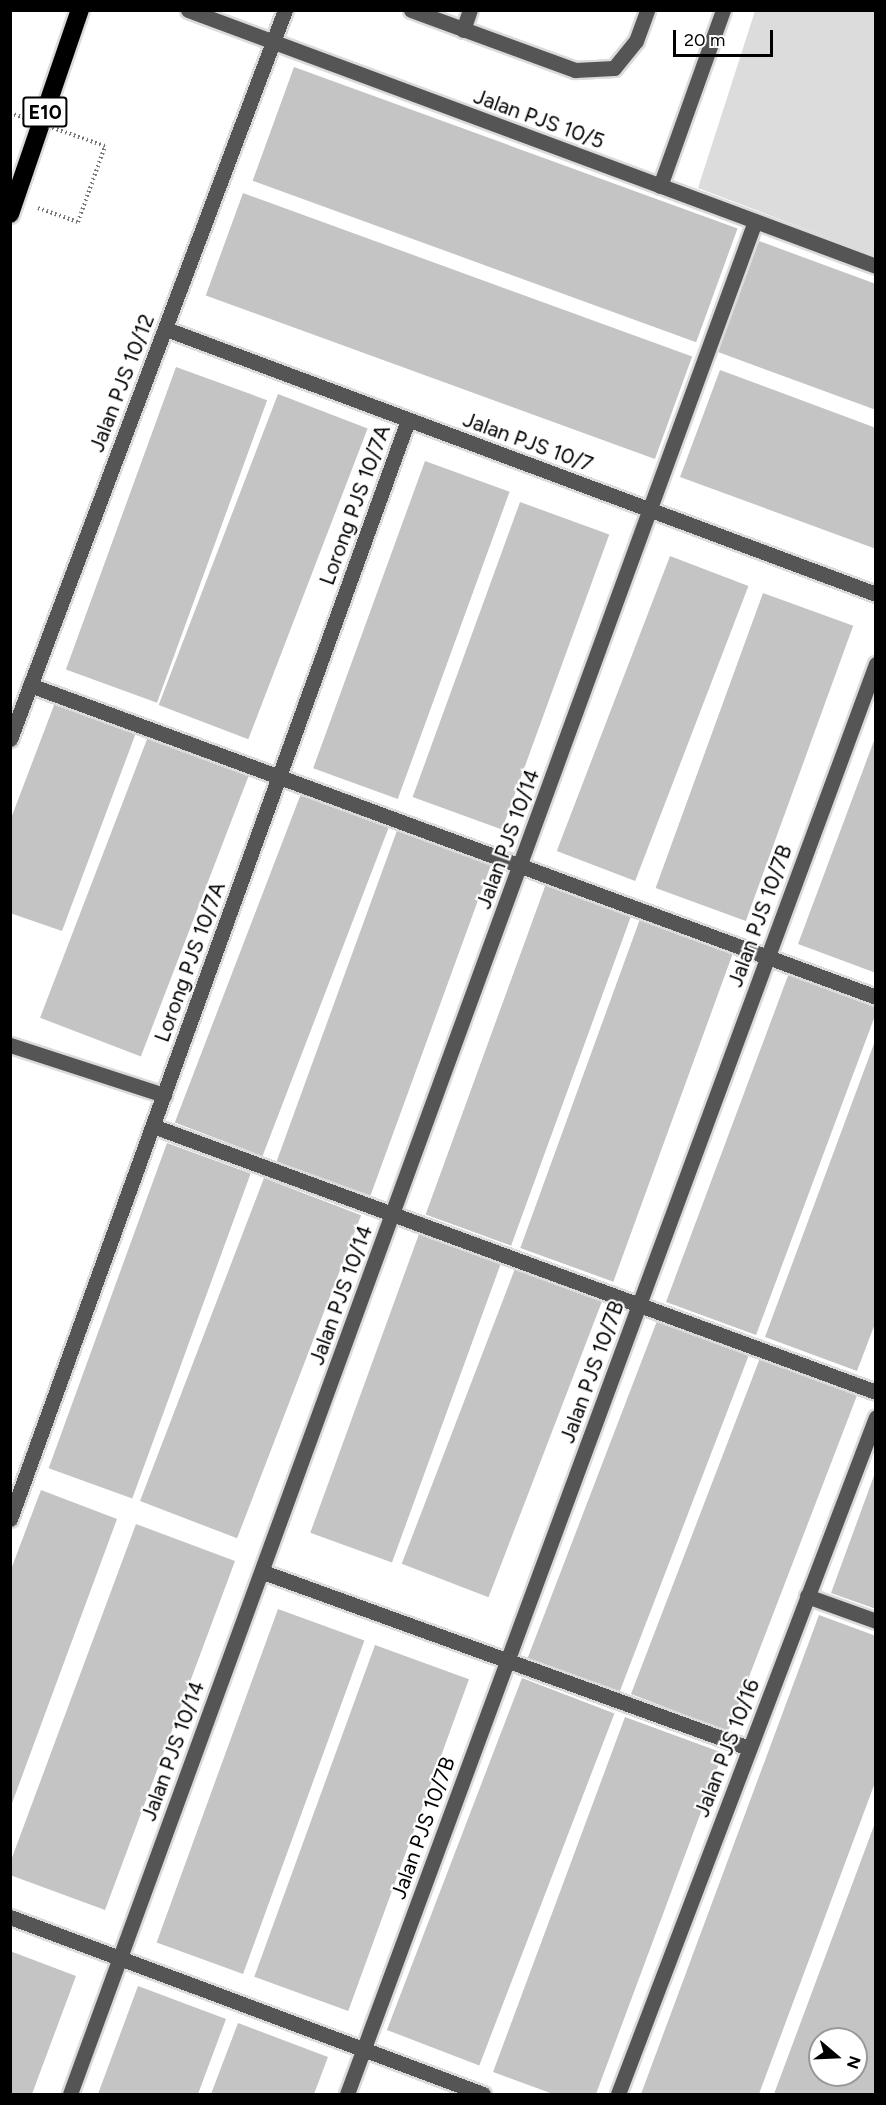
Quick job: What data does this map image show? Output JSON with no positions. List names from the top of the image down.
{
  "streets": {
    "highway": ["E10"],
    "street": [
      "Jalan PJS 10/5",
      "Jalan PJS 10/12",
      "Jalan PJS 10/7",
      "Lorong PJS 10/7A",
      "Jalan PJS 10/14",
      "Jalan PJS 10/7B",
      "Jalan PJS 10/16"
    ]
  },
  "crossings": [
    ["Jalan PJS 10/5", "Jalan PJS 10/12"],
    ["Jalan PJS 10/5", "Jalan PJS 10/14"],
    ["Jalan PJS 10/12", "Jalan PJS 10/7"],
    ["Jalan PJS 10/7", "Lorong PJS 10/7A"],
    ["Jalan PJS 10/7", "Jalan PJS 10/14"]
  ],
  "scale_bar": "20 m",
  "north": "right"
}
